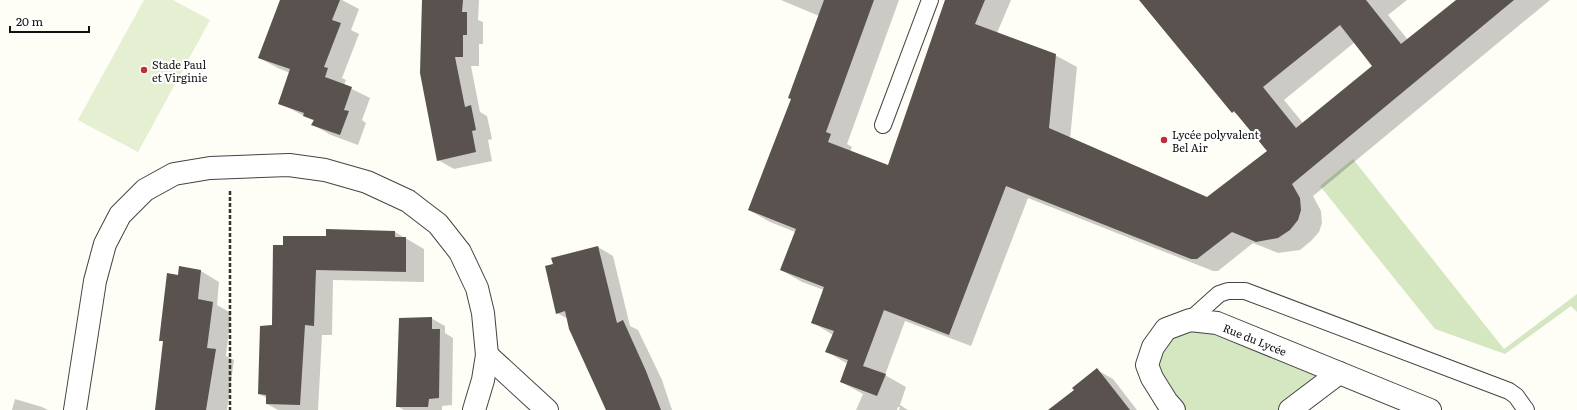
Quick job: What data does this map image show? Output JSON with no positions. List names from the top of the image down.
{
  "streets": {
    "street": ["Rue du Lycée"]
  },
  "places": ["Stade Paul et Virginie", "Lycée polyvalent Bel Air"],
  "scale_bar": "20 m"
}
